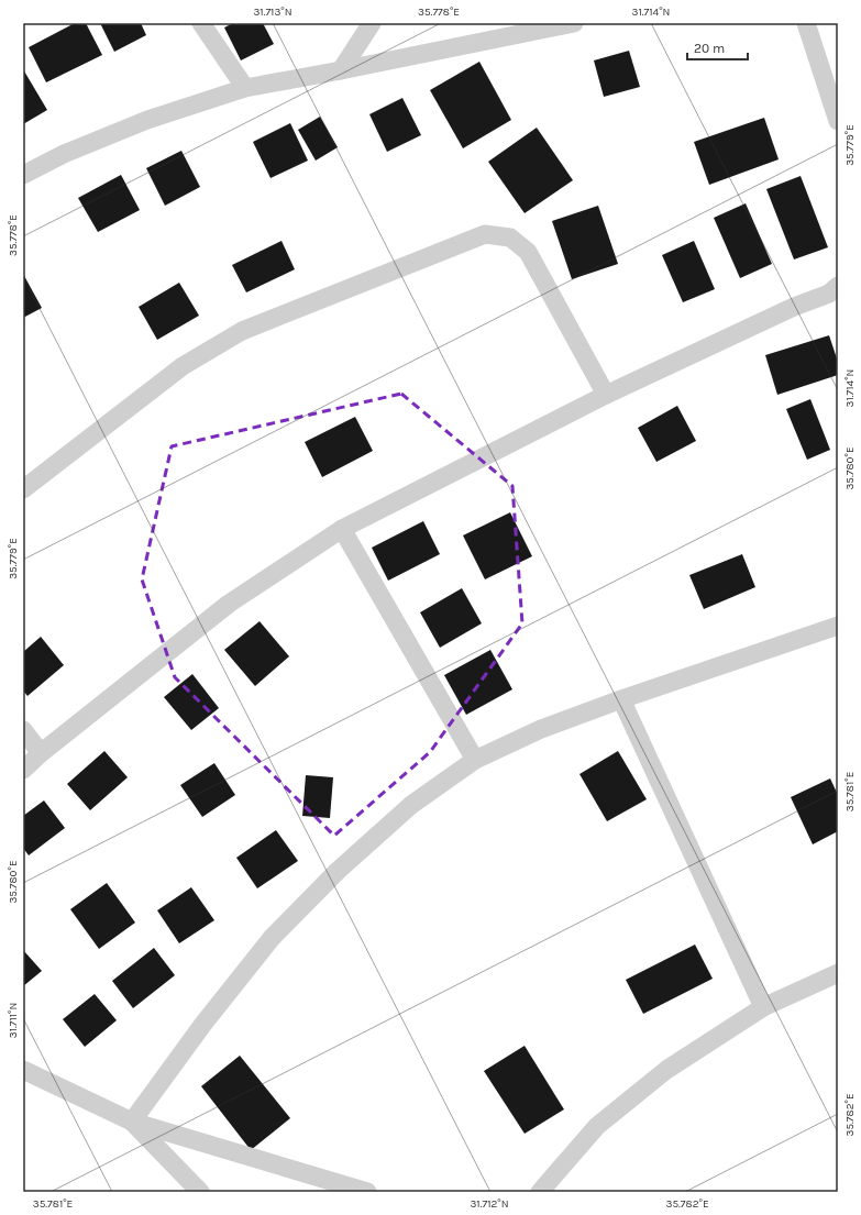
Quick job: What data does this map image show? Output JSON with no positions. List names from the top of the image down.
{
  "scale_bar": "20 m",
  "coordinates": [
    "31.713°N",
    "35.778°E",
    "31.714°N",
    "35.779°E",
    "35.780°E",
    "35.781°E",
    "31.711°N",
    "35.782°E",
    "31.712°N"
  ]
}
